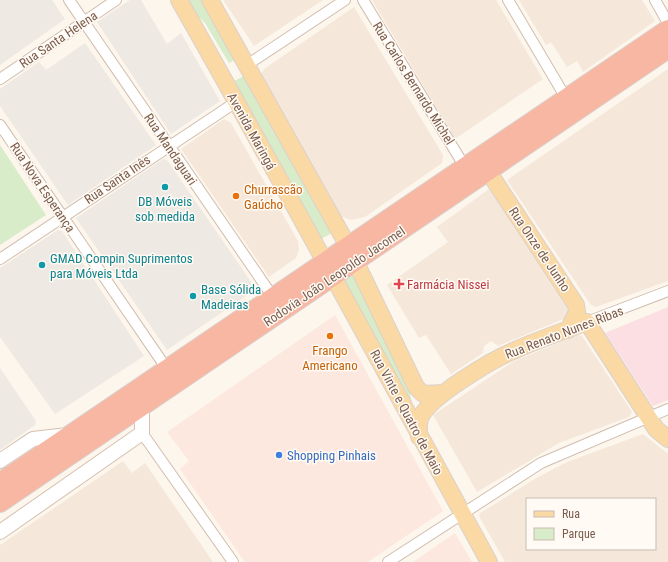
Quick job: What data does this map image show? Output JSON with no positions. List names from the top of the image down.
{
  "streets": {
    "highway": ["Rodovia João Leopoldo Jacomel"],
    "main road": [
      "Avenida Maringá",
      "Rua Onze de Junho",
      "Rua Renato Nunes Ribas",
      "Rua Vinte e Quatro de Maio"
    ],
    "street": [
      "Rua Santa Helena",
      "Rua Carlos Bernardo Michel",
      "Rua Mandaguari",
      "Rua Santa Inês",
      "Rua Nova Esperança"
    ]
  },
  "crossings": [
    ["Rua Santa Helena", "Rua Mandaguari"],
    ["Rua Carlos Bernardo Michel", "Rodovia João Leopoldo Jacomel"],
    ["Avenida Maringá", "Rua Santa Inês"],
    ["Avenida Maringá", "Rodovia João Leopoldo Jacomel"],
    ["Avenida Maringá", "Rua Vinte e Quatro de Maio"],
    ["Rua Mandaguari", "Rua Santa Inês"],
    ["Rua Mandaguari", "Rodovia João Leopoldo Jacomel"],
    ["Rua Santa Inês", "Rua Nova Esperança"],
    ["Rua Nova Esperança", "Rodovia João Leopoldo Jacomel"],
    ["Rua Onze de Junho", "Rodovia João Leopoldo Jacomel"],
    ["Rua Onze de Junho", "Rua Renato Nunes Ribas"],
    ["Rodovia João Leopoldo Jacomel", "Rua Vinte e Quatro de Maio"],
    ["Rua Renato Nunes Ribas", "Rua Vinte e Quatro de Maio"]
  ],
  "places": {
    "other": [
      "DB Móveis sob medida",
      "Churrascão Gaúcho",
      "GMAD Compin Suprimentos para Móveis Ltda",
      "Base Sólida Madeiras",
      "Frango Americano",
      "Shopping Pinhais"
    ],
    "health": ["Farmácia Nissei"]
  },
  "legend": ["Rua", "Parque"]
}
